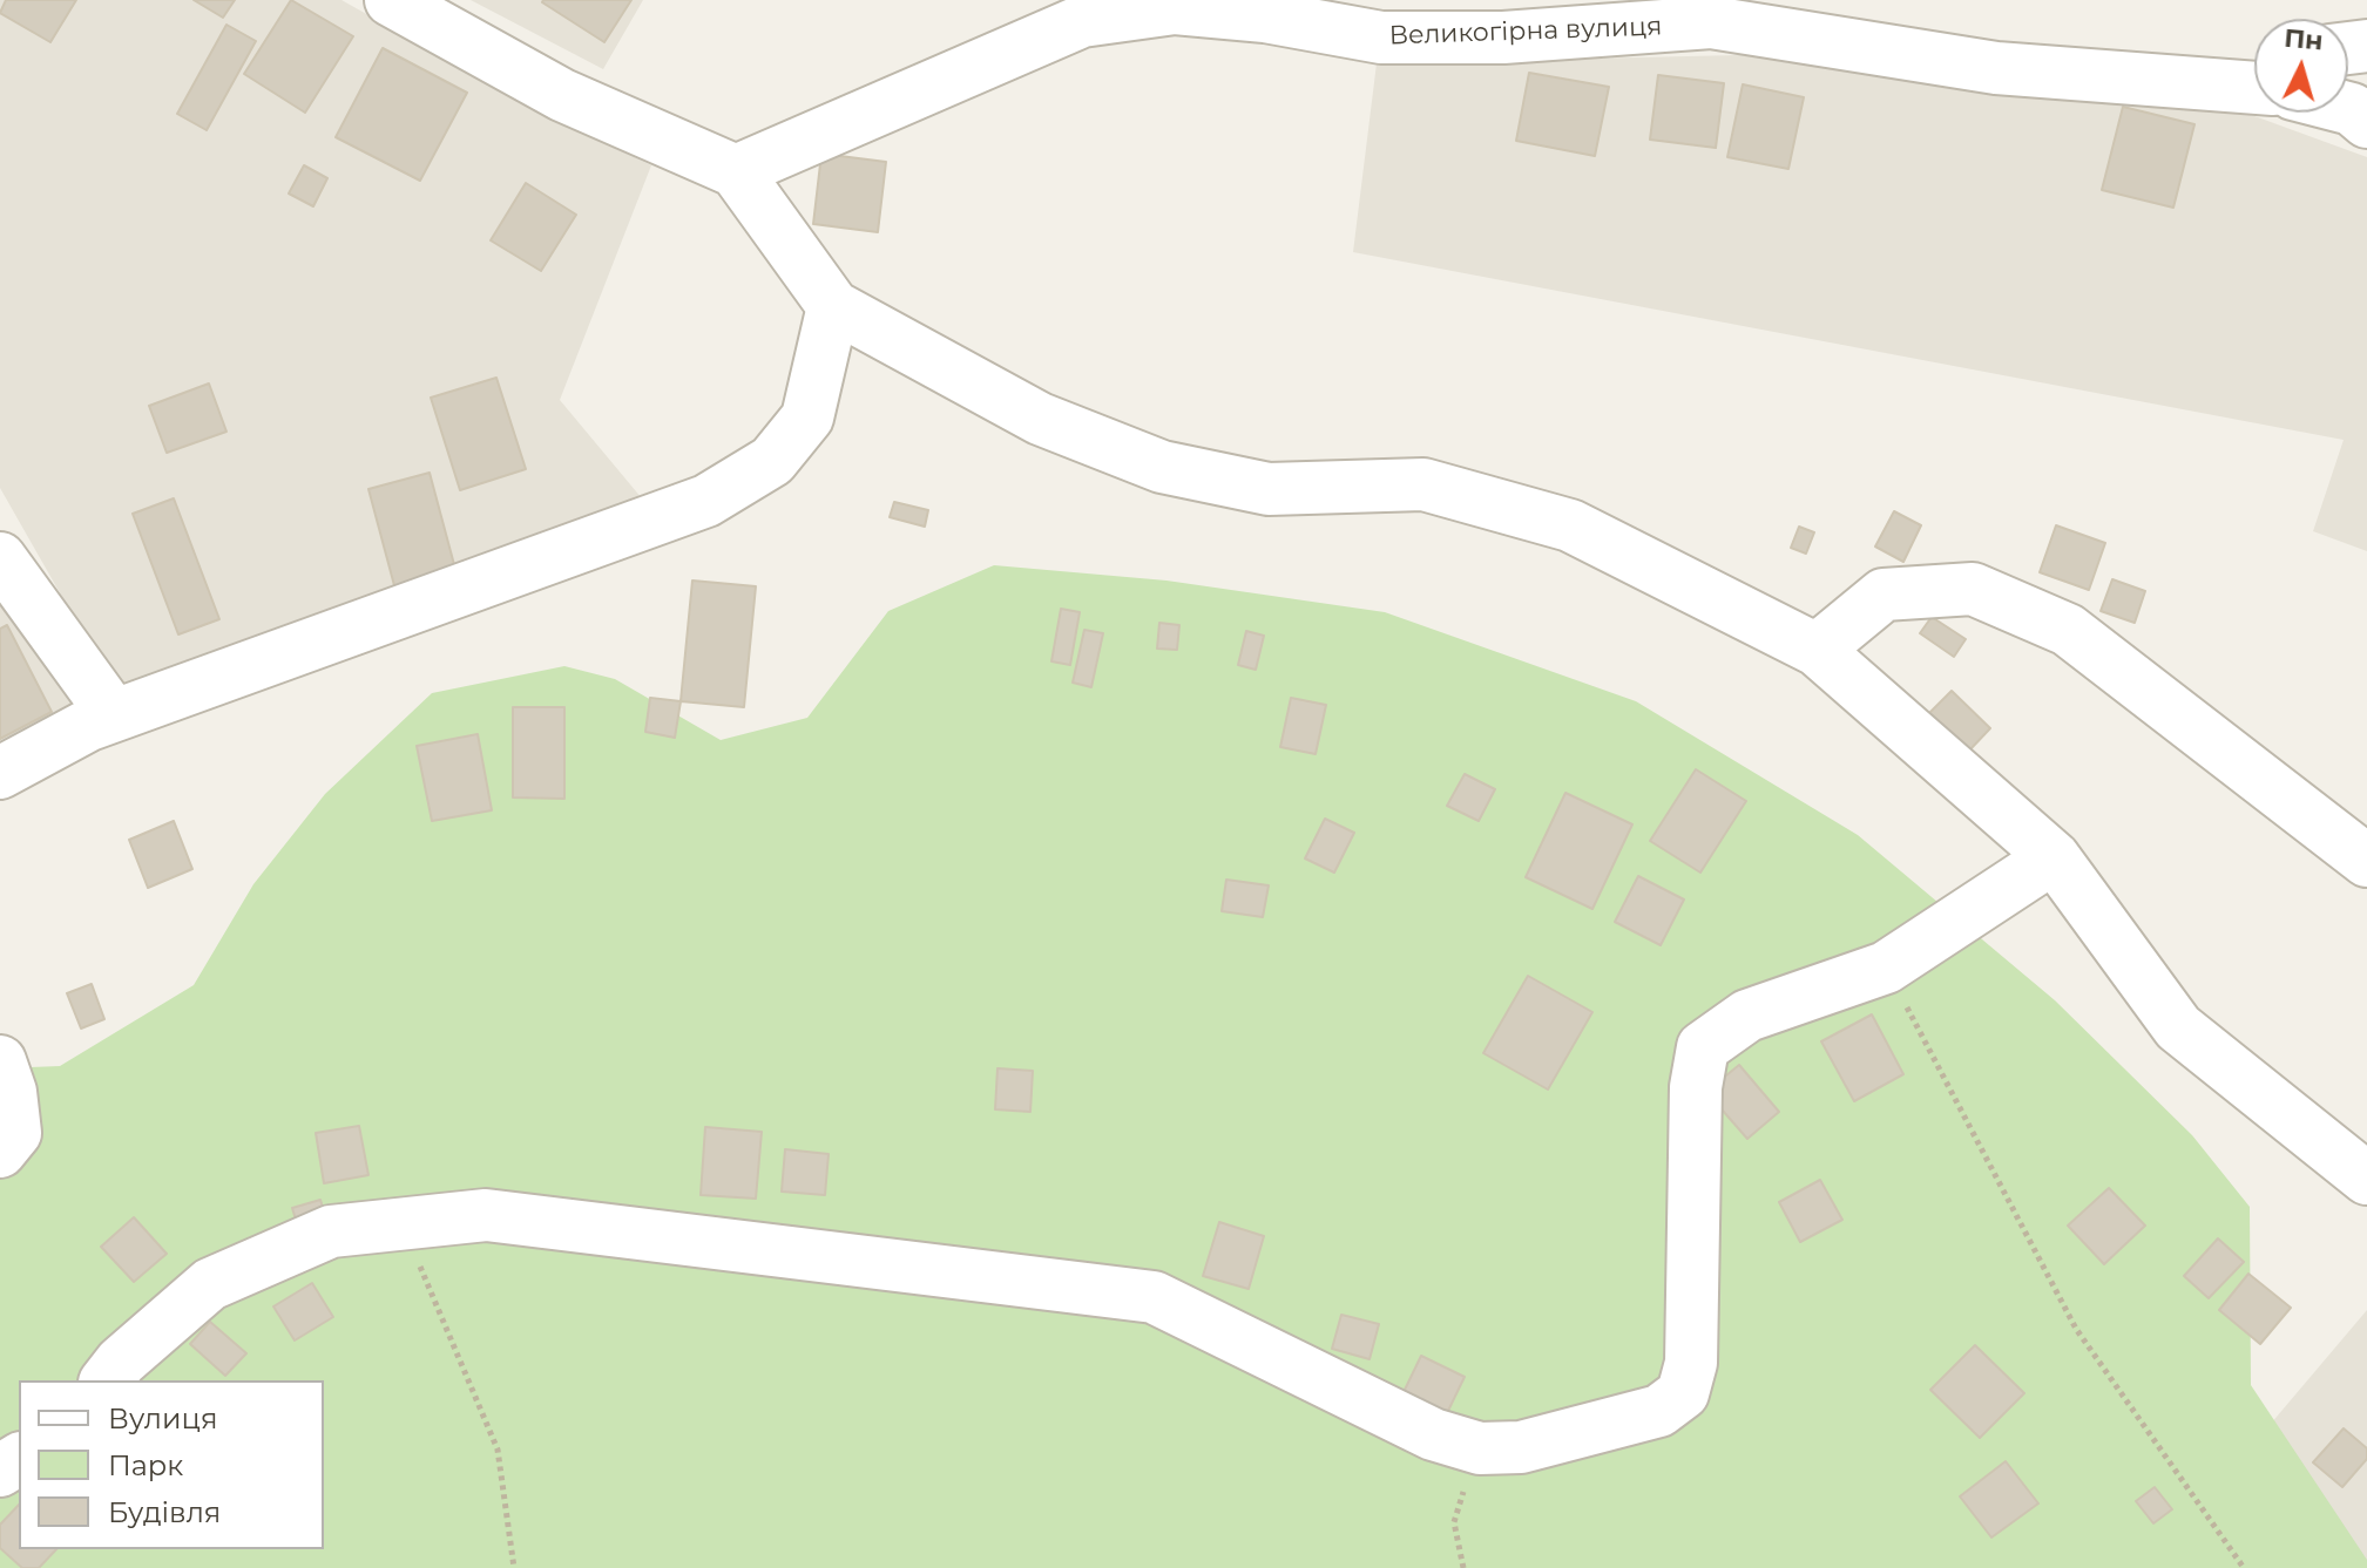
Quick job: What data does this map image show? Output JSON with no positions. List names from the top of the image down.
{
  "streets": {
    "street": ["Великогірна вулиця"]
  },
  "legend": ["Вулиця", "Парк", "Будівля"],
  "north": "top"
}
